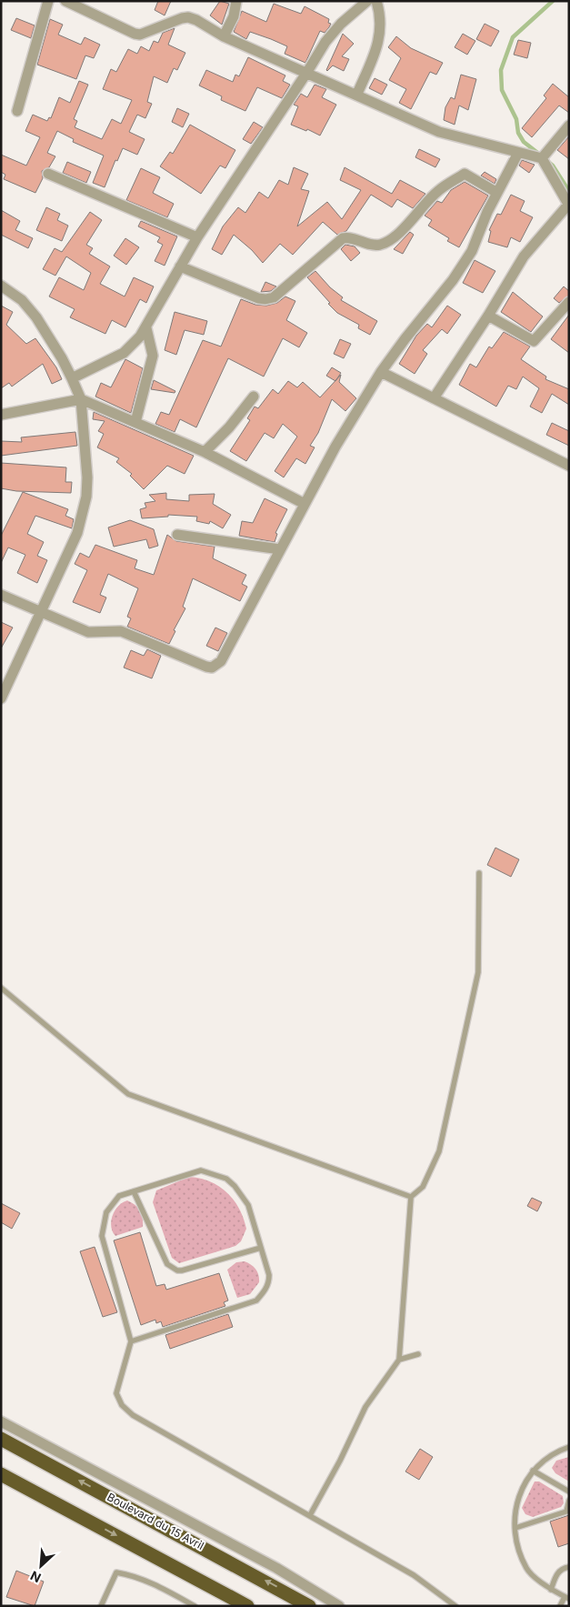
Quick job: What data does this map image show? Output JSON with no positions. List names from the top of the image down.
{
  "streets": {
    "highway": ["Boulevard du 15 Avril"]
  },
  "north": "bottom left"
}
